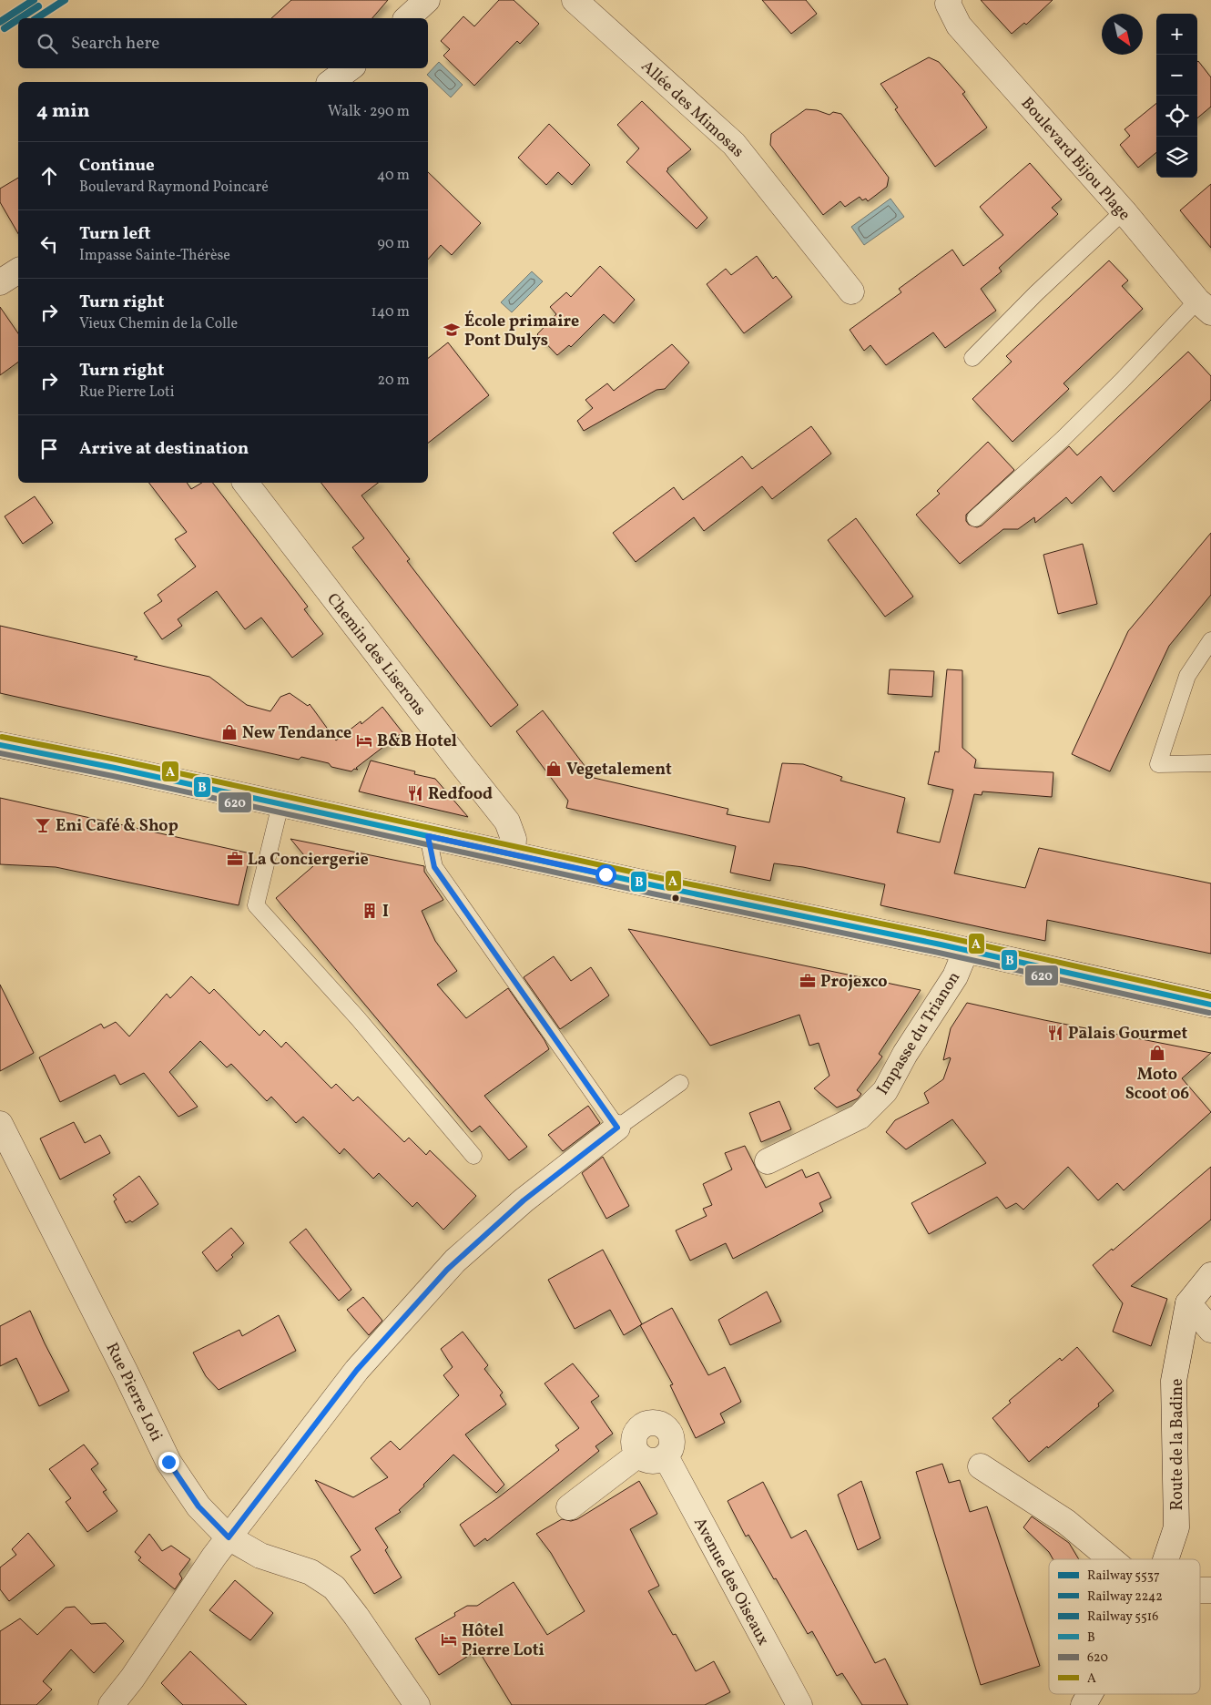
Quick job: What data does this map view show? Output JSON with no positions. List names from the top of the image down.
{
  "streets": {
    "street": [
      "Allée des Mimosas",
      "Boulevard Bijou Plage",
      "Chemin des Liserons",
      "Impasse du Trianon",
      "Rue Pierre Loti",
      "Route de la Badine",
      "Avenue des Oiseaux"
    ]
  },
  "places": {
    "school or university": ["École primaire Pont Dulys"],
    "shop": ["New Tendance", "Vegetalement", "Moto Scoot 06"],
    "hotel": ["B&B Hotel", "Hôtel Pierre Loti"],
    "restaurant": ["Redfood", "Palais Gourmet"],
    "bar": ["Eni Café & Shop"],
    "office": ["La Conciergerie", "Projexco"],
    "building": ["I"]
  },
  "lines": [
    "rail line 5537",
    "rail line 2242",
    "rail line 5516",
    "transit line A",
    "transit line B",
    "transit line 620"
  ],
  "legend": [
    "Railway 5537",
    "Railway 2242",
    "Railway 5516",
    "B",
    "620",
    "A"
  ],
  "north": "bottom right",
  "page": {
    "map_buttons": ["+", "−"],
    "search": "Search here",
    "heading": ["4 min", "Walk · 290 m"],
    "list": [
      ["Continue", "Boulevard Raymond Poincaré", "40 m"],
      ["Turn left", "Impasse Sainte-Thérèse", "90 m"],
      ["Turn right", "Vieux Chemin de la Colle", "140 m"],
      ["Turn right", "Rue Pierre Loti", "20 m"],
      "Arrive at destination"
    ]
  }
}
